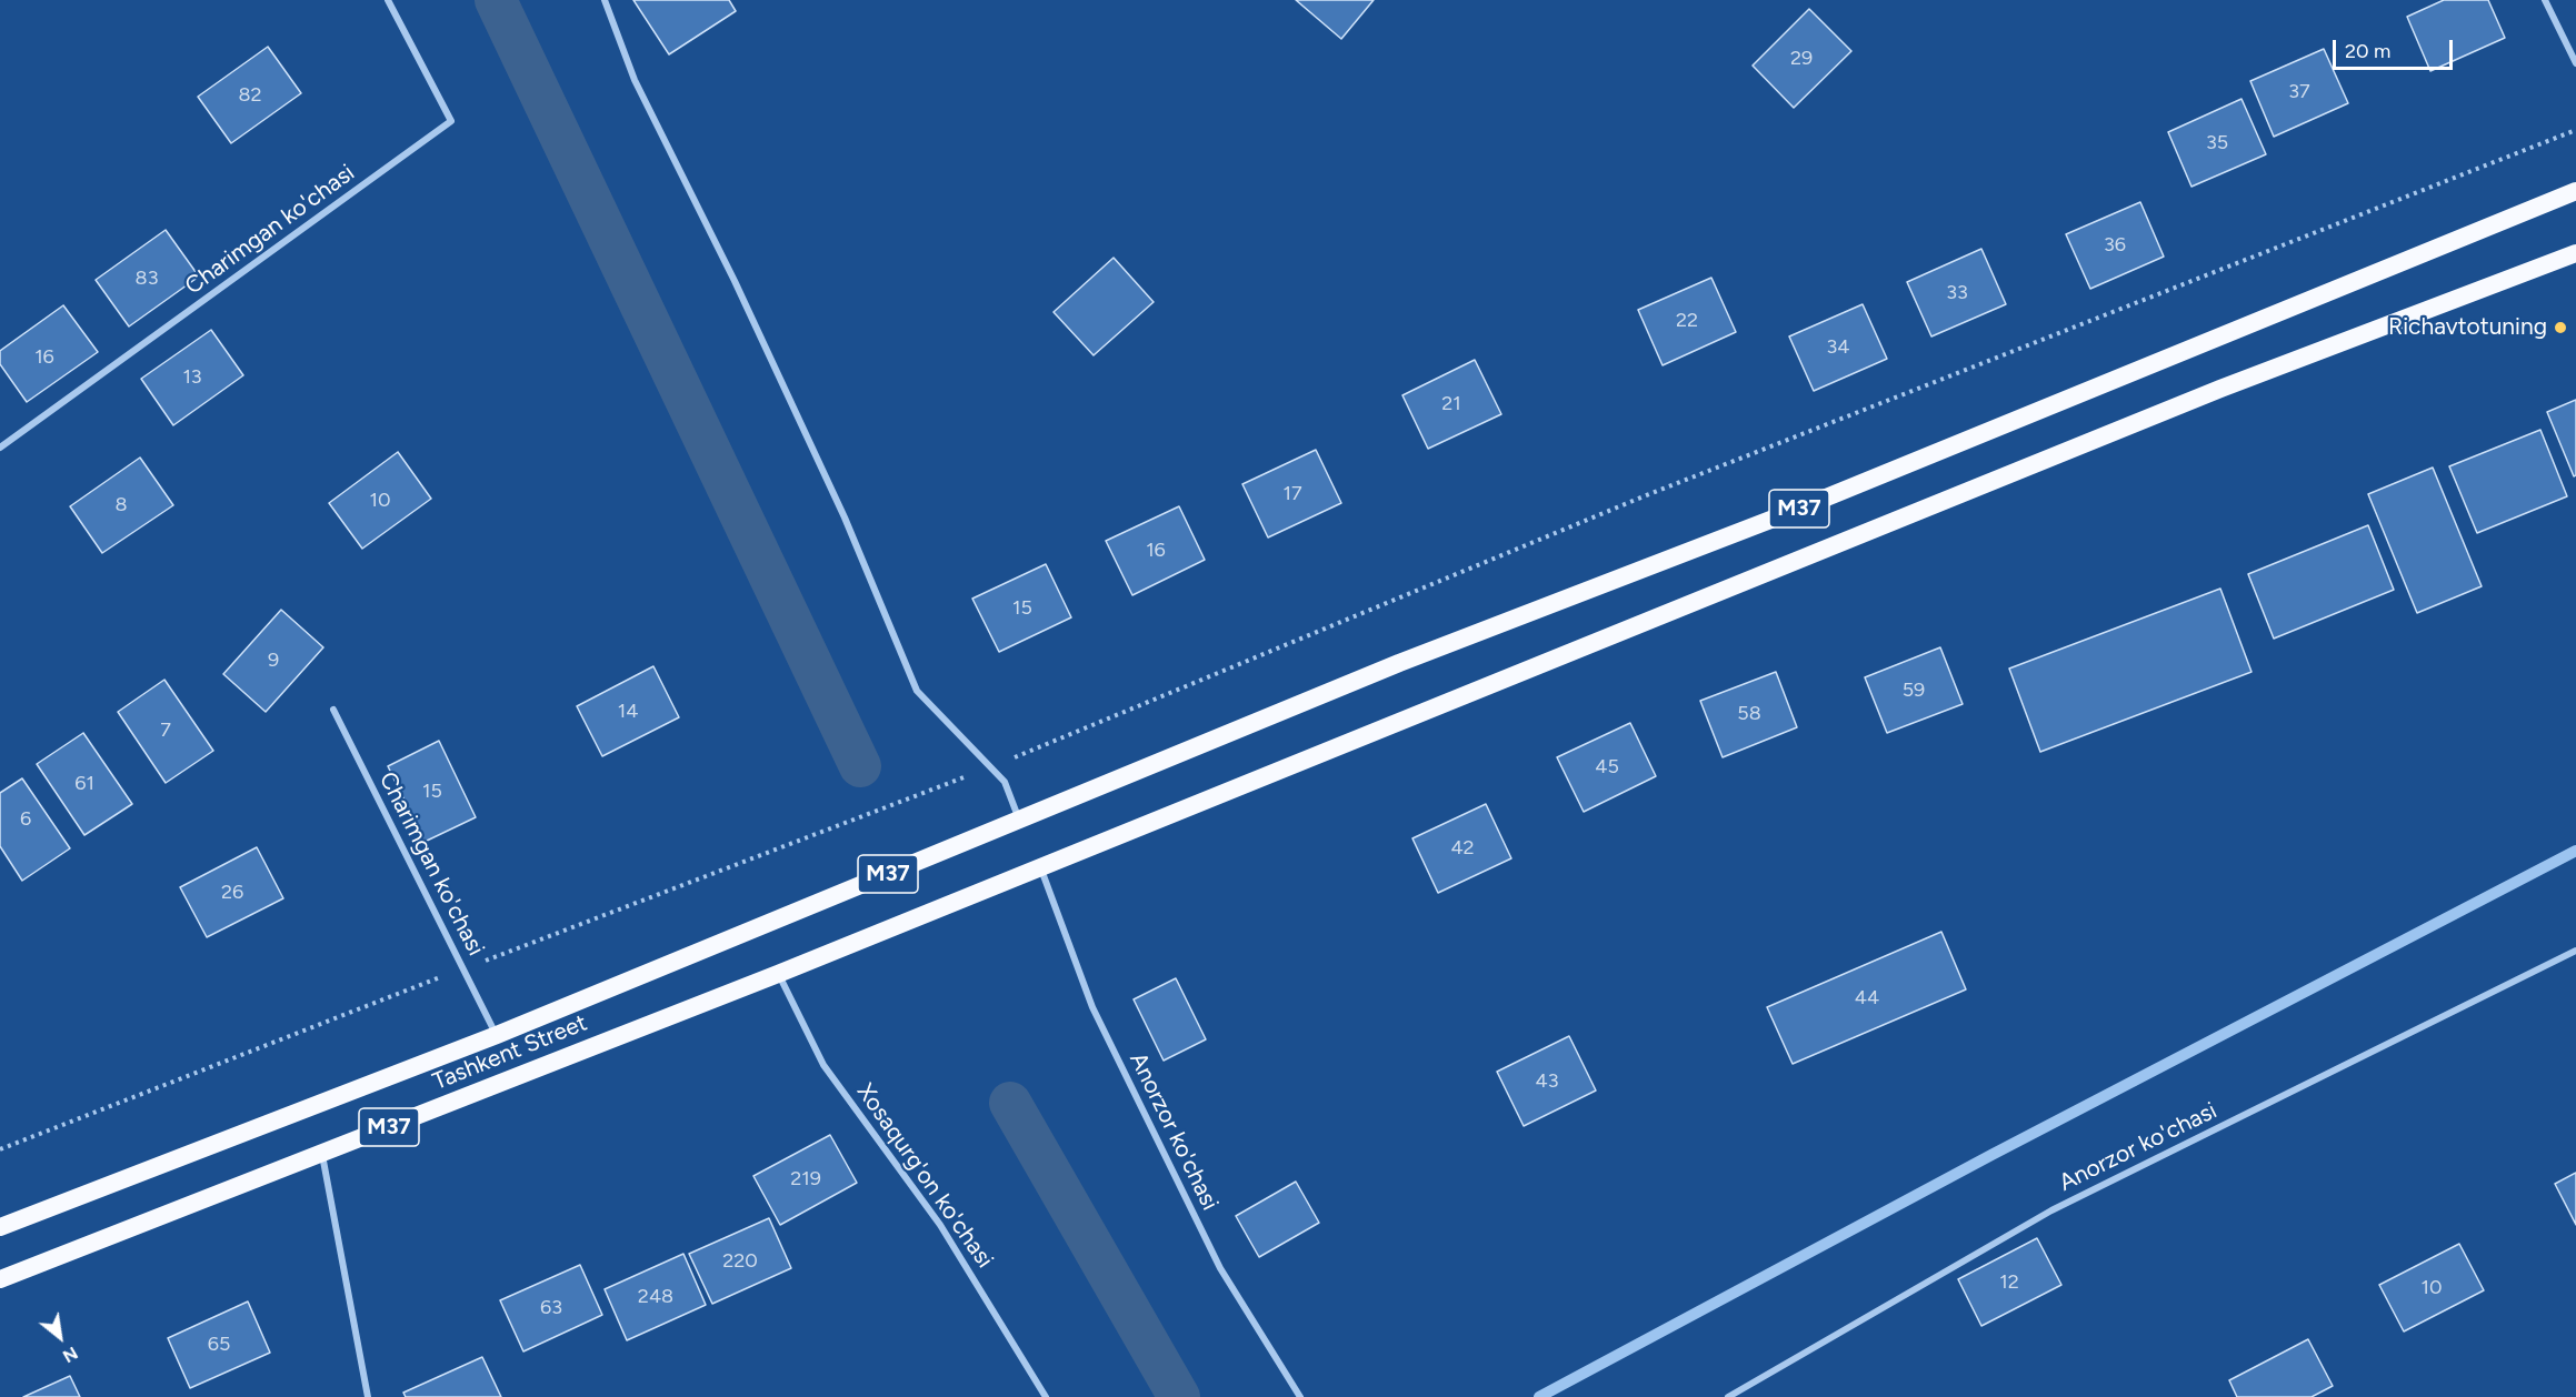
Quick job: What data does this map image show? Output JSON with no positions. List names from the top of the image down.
{
  "streets": {
    "highway": ["M37", "Tashkent Street"],
    "street": ["Charimgan ko'chasi", "Anorzor ko'chasi", "Xosaqurg'on ko'chasi"]
  },
  "crossings": [
    ["Charimgan ko'chasi", "Tashkent Street"],
    ["M37", "Tashkent Street"],
    ["M37", "Anorzor ko'chasi"],
    ["M37", "Xosaqurg'on ko'chasi"],
    ["Tashkent Street", "Xosaqurg'on ko'chasi"]
  ],
  "places": ["Richavtotuning"],
  "house_numbers": [
    "29",
    "37",
    "82",
    "35",
    "36",
    "83",
    "33",
    "22",
    "34",
    "16",
    "13",
    "21",
    "17",
    "10",
    "8",
    "16",
    "15",
    "9",
    "59",
    "14",
    "58",
    "7",
    "45",
    "61",
    "15",
    "6",
    "42",
    "26",
    "44",
    "43",
    "219",
    "220",
    "12",
    "10",
    "248",
    "63",
    "65"
  ],
  "scale_bar": "20 m",
  "north": "bottom right"
}
